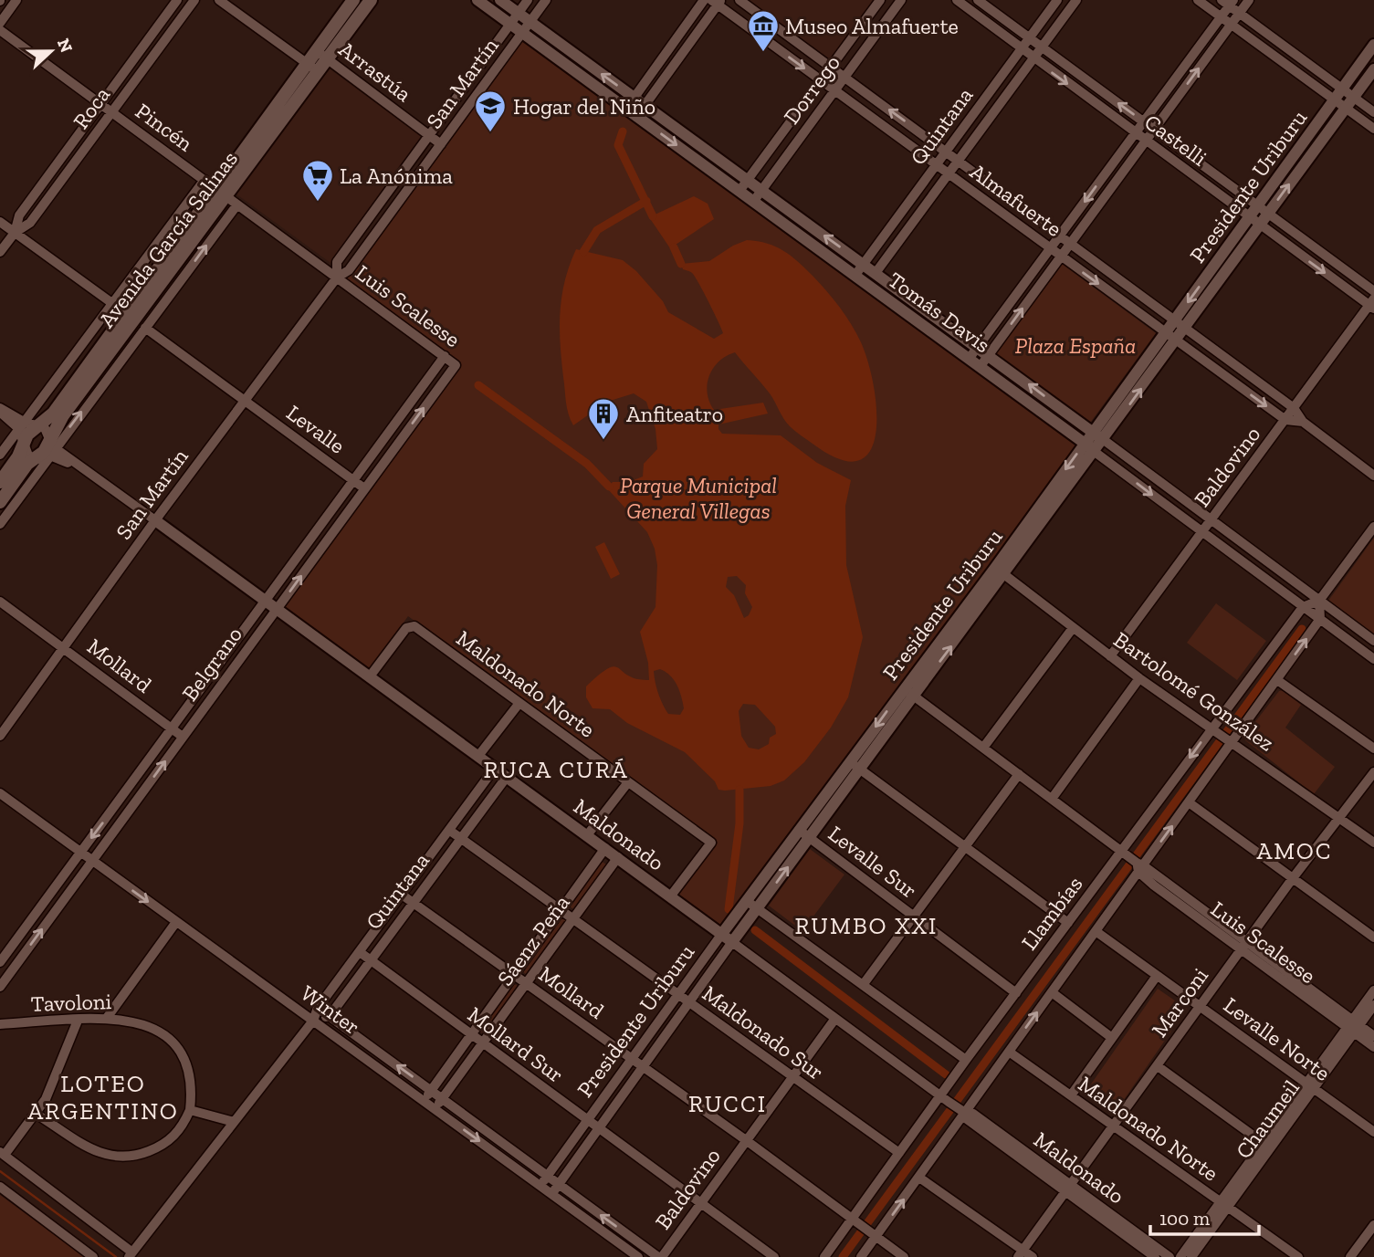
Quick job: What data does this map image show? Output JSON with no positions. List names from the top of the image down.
{
  "streets": {
    "main road": ["Avenida García Salinas"],
    "street": [
      "Arrastúa",
      "San Martín",
      "Dorrego",
      "Roca",
      "Quintana",
      "Pincén",
      "Castelli",
      "Presidente Uriburu",
      "Almafuerte",
      "Luis Scalesse",
      "Tomás Davis",
      "Levalle",
      "Baldovino",
      "Belgrano",
      "Mollard",
      "Maldonado Norte",
      "Bartolomé González",
      "Maldonado",
      "Levalle Sur",
      "Llambías",
      "Sáenz Peña",
      "Tavoloni",
      "Marconi",
      "Winter",
      "Maldonado Sur",
      "Levalle Norte",
      "Mollard Sur",
      "Chaumeil"
    ]
  },
  "crossings": [
    ["Arrastúa", "San Martín"],
    ["Arrastúa", "Avenida García Salinas"],
    ["San Martín", "Pincén"],
    ["San Martín", "Luis Scalesse"],
    ["San Martín", "Tomás Davis"],
    ["San Martín", "Levalle"],
    ["San Martín", "Mollard"],
    ["San Martín", "Maldonado"],
    ["Dorrego", "Almafuerte"],
    ["Dorrego", "Tomás Davis"],
    ["Roca", "Pincén"],
    ["Quintana", "Castelli"],
    ["Quintana", "Almafuerte"],
    ["Quintana", "Tomás Davis"],
    ["Quintana", "Mollard"],
    ["Quintana", "Maldonado"],
    ["Quintana", "Winter"],
    ["Quintana", "Maldonado Sur"],
    ["Quintana", "Mollard Sur"],
    ["Pincén", "Avenida García Salinas"],
    ["Pincén", "Luis Scalesse"],
    ["Castelli", "Presidente Uriburu"],
    ["Castelli", "Baldovino"],
    ["Presidente Uriburu", "Almafuerte"],
    ["Presidente Uriburu", "Luis Scalesse"],
    ["Presidente Uriburu", "Tomás Davis"],
    ["Presidente Uriburu", "Mollard"],
    ["Presidente Uriburu", "Bartolomé González"],
    ["Presidente Uriburu", "Maldonado"],
    ["Presidente Uriburu", "Levalle Sur"],
    ["Presidente Uriburu", "Winter"],
    ["Presidente Uriburu", "Maldonado Sur"],
    ["Presidente Uriburu", "Mollard Sur"],
    ["Almafuerte", "Baldovino"],
    ["Luis Scalesse", "Belgrano"],
    ["Luis Scalesse", "Llambías"],
    ["Luis Scalesse", "Marconi"],
    ["Luis Scalesse", "Chaumeil"],
    ["Tomás Davis", "Baldovino"],
    ["Tomás Davis", "Llambías"],
    ["Levalle", "Belgrano"],
    ["Baldovino", "Mollard"],
    ["Baldovino", "Bartolomé González"],
    ["Baldovino", "Maldonado"],
    ["Baldovino", "Winter"],
    ["Baldovino", "Maldonado Sur"],
    ["Baldovino", "Mollard Sur"],
    ["Belgrano", "Mollard"],
    ["Belgrano", "Maldonado"],
    ["Belgrano", "Winter"],
    ["Mollard", "Llambías"],
    ["Mollard", "Sáenz Peña"],
    ["Maldonado Norte", "Maldonado"],
    ["Maldonado Norte", "Llambías"],
    ["Maldonado Norte", "Marconi"],
    ["Maldonado Norte", "Chaumeil"],
    ["Bartolomé González", "Llambías"],
    ["Bartolomé González", "Marconi"],
    ["Maldonado", "Llambías"],
    ["Maldonado", "Sáenz Peña"],
    ["Maldonado", "Marconi"],
    ["Levalle Sur", "Llambías"],
    ["Llambías", "Maldonado Sur"],
    ["Llambías", "Levalle Norte"],
    ["Sáenz Peña", "Winter"],
    ["Sáenz Peña", "Maldonado Sur"],
    ["Sáenz Peña", "Mollard Sur"],
    ["Marconi", "Levalle Norte"],
    ["Levalle Norte", "Chaumeil"]
  ],
  "districts": [
    "RUCA CURÁ",
    "AMOC",
    "RUMBO XXI",
    "LOTEO ARGENTINO",
    "RUCCI"
  ],
  "parks": ["Plaza España", "Parque Municipal General Villegas"],
  "places": {
    "museum": ["Museo Almafuerte"],
    "school or university": ["Hogar del Niño"],
    "supermarket": ["La Anónima"],
    "building": ["Anfiteatro"]
  },
  "scale_bar": "100 m",
  "north": "right"
}
